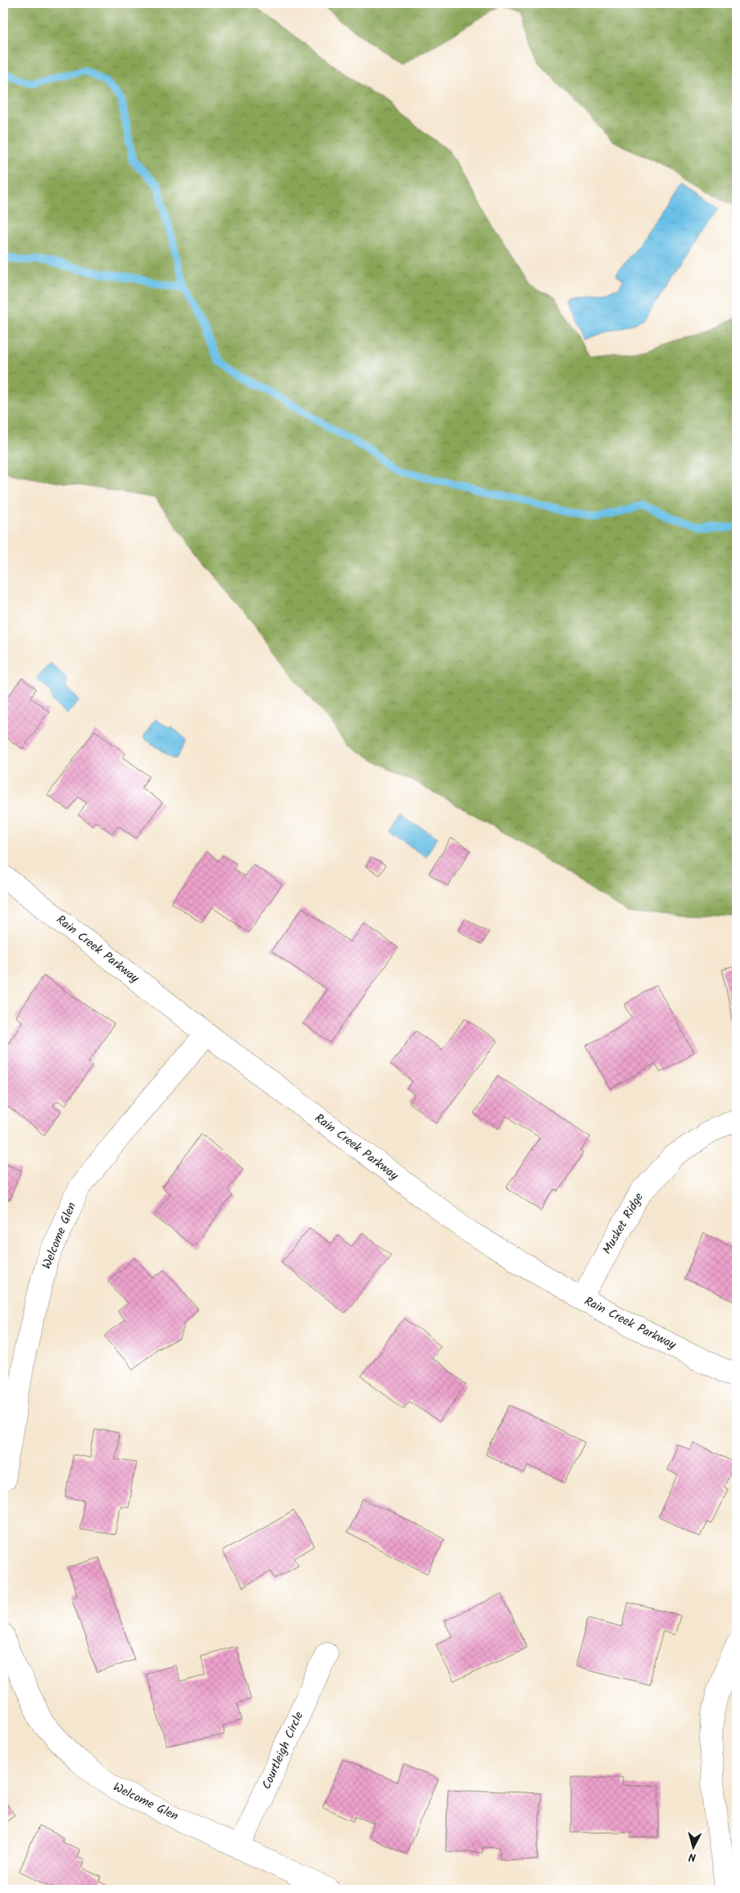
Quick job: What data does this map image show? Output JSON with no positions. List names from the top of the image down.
{
  "streets": {
    "street": [
      "Rain Creek Parkway",
      "Musket Ridge",
      "Welcome Glen",
      "Courtleigh Circle"
    ]
  },
  "crossings": [
    ["Rain Creek Parkway", "Musket Ridge"],
    ["Rain Creek Parkway", "Welcome Glen"],
    ["Welcome Glen", "Courtleigh Circle"]
  ],
  "north": "bottom"
}
